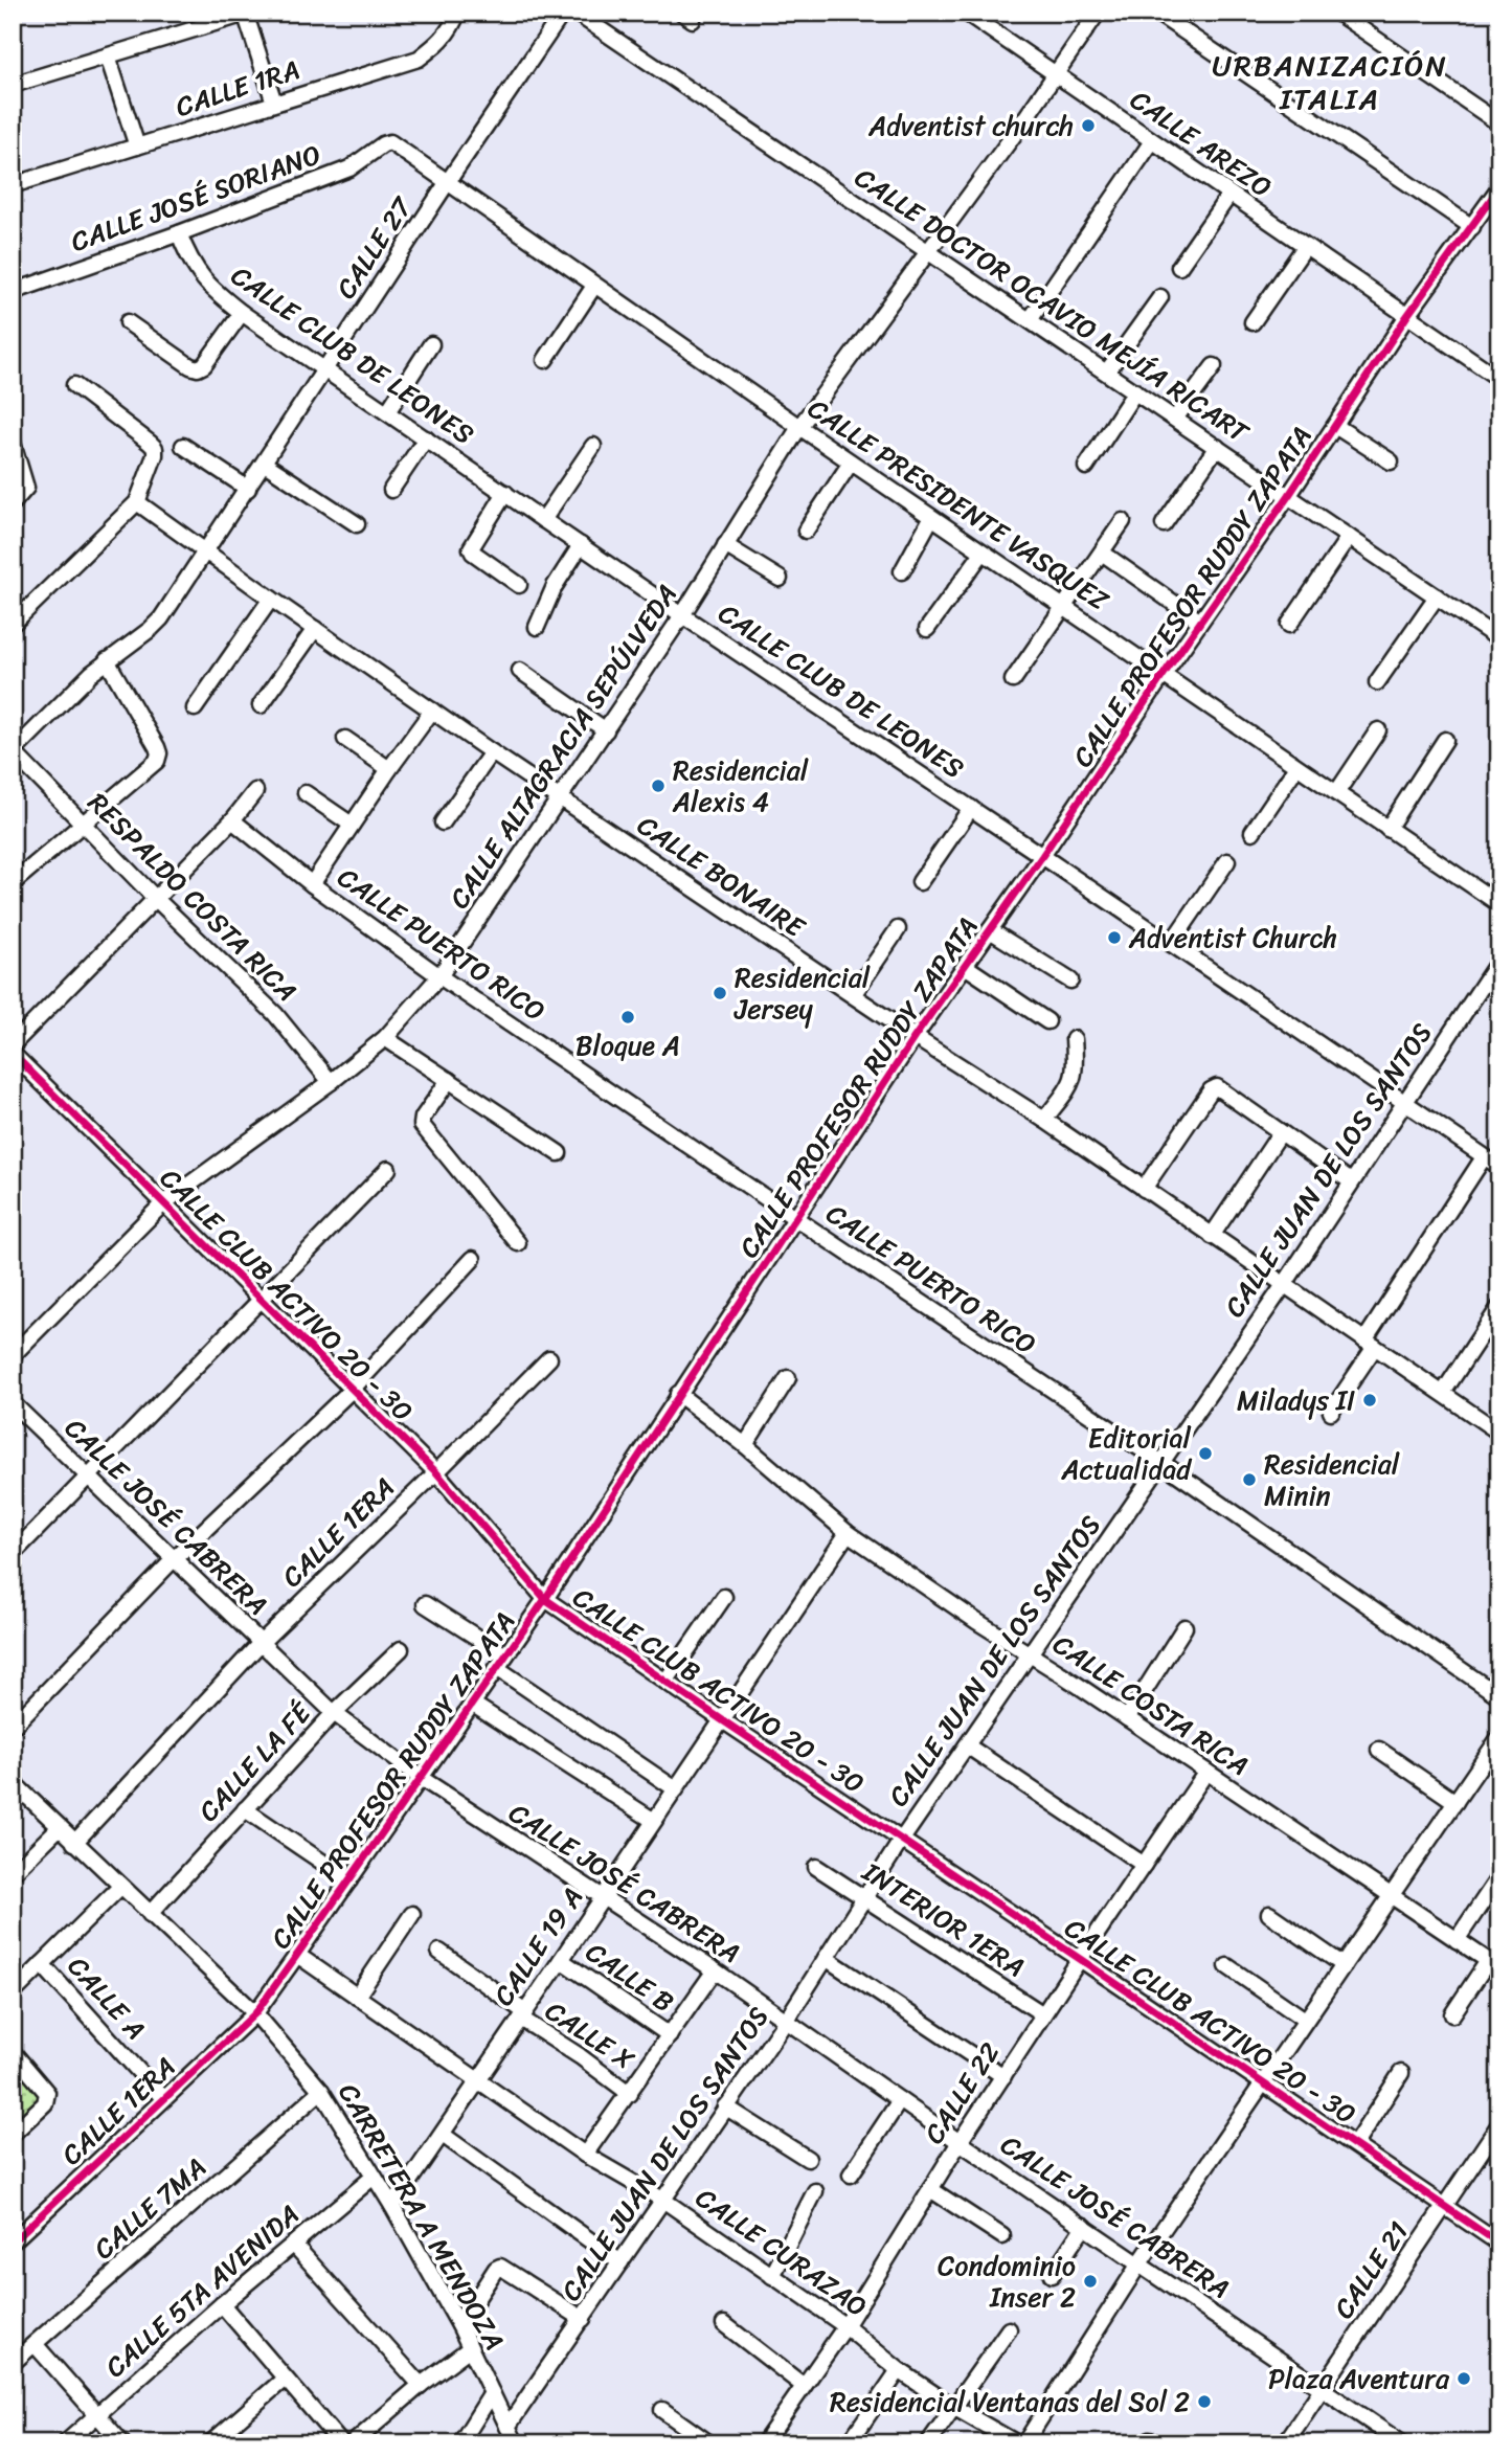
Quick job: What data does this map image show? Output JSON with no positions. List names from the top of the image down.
{
  "streets": {
    "street": [
      "CALLE 1RA",
      "CALLE AREZO",
      "CALLE JOSÉ SORIANO",
      "CALLE 27",
      "CALLE DOCTOR OCAVIO MEJÍA RICART",
      "CALLE CLUB DE LEONES",
      "CALLE PRESIDENTE VASQUEZ",
      "CALLE PROFESOR RUDDY ZAPATA",
      "CALLE ALTAGRACIA SEPÚLVEDA",
      "CALLE BONAIRE",
      "RESPALDO COSTA RICA",
      "CALLE PUERTO RICO",
      "CALLE JUAN DE LOS SANTOS",
      "CALLE CLUB ACTIVO 20 - 30",
      "CALLE JOSÉ CABRERA",
      "CALLE 1ERA",
      "CALLE COSTA RICA",
      "CALLE LA FÉ",
      "INTERIOR 1ERA",
      "CALLE 19 A",
      "CALLE B",
      "CALLE A",
      "CALLE X",
      "CALLE 22",
      "CALLE 7MA",
      "CARRETERA A MENDOZA",
      "CALLE CURAZAO",
      "CALLE 21",
      "CALLE 5TA AVENIDA"
    ]
  },
  "crossings": [
    ["CALLE AREZO", "CALLE PROFESOR RUDDY ZAPATA"],
    ["CALLE AREZO", "CALLE ALTAGRACIA SEPÚLVEDA"],
    ["CALLE JOSÉ SORIANO", "CALLE CLUB DE LEONES"],
    ["CALLE JOSÉ SORIANO", "CALLE PRESIDENTE VASQUEZ"],
    ["CALLE 27", "CALLE CLUB DE LEONES"],
    ["CALLE 27", "CALLE PRESIDENTE VASQUEZ"],
    ["CALLE 27", "CALLE BONAIRE"],
    ["CALLE 27", "RESPALDO COSTA RICA"],
    ["CALLE DOCTOR OCAVIO MEJÍA RICART", "CALLE PROFESOR RUDDY ZAPATA"],
    ["CALLE DOCTOR OCAVIO MEJÍA RICART", "CALLE ALTAGRACIA SEPÚLVEDA"],
    ["CALLE CLUB DE LEONES", "CALLE PROFESOR RUDDY ZAPATA"],
    ["CALLE CLUB DE LEONES", "CALLE ALTAGRACIA SEPÚLVEDA"],
    ["CALLE CLUB DE LEONES", "CALLE JUAN DE LOS SANTOS"],
    ["CALLE PRESIDENTE VASQUEZ", "CALLE PROFESOR RUDDY ZAPATA"],
    ["CALLE PRESIDENTE VASQUEZ", "CALLE ALTAGRACIA SEPÚLVEDA"],
    ["CALLE PROFESOR RUDDY ZAPATA", "CALLE BONAIRE"],
    ["CALLE PROFESOR RUDDY ZAPATA", "CALLE PUERTO RICO"],
    ["CALLE PROFESOR RUDDY ZAPATA", "CALLE CLUB ACTIVO 20 - 30"],
    ["CALLE PROFESOR RUDDY ZAPATA", "CALLE JOSÉ CABRERA"],
    ["CALLE PROFESOR RUDDY ZAPATA", "CALLE 1ERA"],
    ["CALLE PROFESOR RUDDY ZAPATA", "CALLE COSTA RICA"],
    ["CALLE PROFESOR RUDDY ZAPATA", "CARRETERA A MENDOZA"],
    ["CALLE PROFESOR RUDDY ZAPATA", "CALLE CURAZAO"],
    ["CALLE ALTAGRACIA SEPÚLVEDA", "CALLE BONAIRE"],
    ["CALLE ALTAGRACIA SEPÚLVEDA", "RESPALDO COSTA RICA"],
    ["CALLE ALTAGRACIA SEPÚLVEDA", "CALLE PUERTO RICO"],
    ["CALLE ALTAGRACIA SEPÚLVEDA", "CALLE CLUB ACTIVO 20 - 30"],
    ["CALLE BONAIRE", "CALLE JUAN DE LOS SANTOS"],
    ["CALLE PUERTO RICO", "CALLE JUAN DE LOS SANTOS"],
    ["CALLE JUAN DE LOS SANTOS", "CALLE CLUB ACTIVO 20 - 30"],
    ["CALLE JUAN DE LOS SANTOS", "CALLE JOSÉ CABRERA"],
    ["CALLE JUAN DE LOS SANTOS", "CALLE COSTA RICA"],
    ["CALLE JUAN DE LOS SANTOS", "INTERIOR 1ERA"],
    ["CALLE JUAN DE LOS SANTOS", "CARRETERA A MENDOZA"],
    ["CALLE JUAN DE LOS SANTOS", "CALLE CURAZAO"],
    ["CALLE CLUB ACTIVO 20 - 30", "CALLE 1ERA"],
    ["CALLE CLUB ACTIVO 20 - 30", "CALLE 19 A"],
    ["CALLE CLUB ACTIVO 20 - 30", "CALLE 22"],
    ["CALLE CLUB ACTIVO 20 - 30", "CALLE 21"],
    ["CALLE JOSÉ CABRERA", "CALLE 1ERA"],
    ["CALLE JOSÉ CABRERA", "CALLE LA FÉ"],
    ["CALLE JOSÉ CABRERA", "CALLE 19 A"],
    ["CALLE JOSÉ CABRERA", "CALLE 22"],
    ["CALLE JOSÉ CABRERA", "CALLE 21"],
    ["CALLE 1ERA", "CALLE A"],
    ["CALLE 1ERA", "CARRETERA A MENDOZA"],
    ["CALLE COSTA RICA", "CALLE 19 A"],
    ["CALLE COSTA RICA", "CALLE 22"],
    ["CALLE LA FÉ", "CARRETERA A MENDOZA"],
    ["INTERIOR 1ERA", "CALLE 22"],
    ["CALLE 19 A", "CALLE B"],
    ["CALLE 19 A", "CALLE X"],
    ["CALLE 19 A", "CARRETERA A MENDOZA"],
    ["CALLE 19 A", "CALLE CURAZAO"],
    ["CALLE 22", "CALLE CURAZAO"],
    ["CALLE 7MA", "CARRETERA A MENDOZA"],
    ["CARRETERA A MENDOZA", "CALLE 5TA AVENIDA"]
  ],
  "districts": ["URBANIZACIÓN ITALIA"],
  "places": [
    "Adventist church",
    "Residencial Alexis 4",
    "Adventist Church",
    "Residencial Jersey",
    "Bloque A",
    "Miladys II",
    "Editorial Actualidad",
    "Residencial Minin",
    "Condominio Inser 2",
    "Plaza Aventura",
    "Residencial Ventanas del Sol 2"
  ]
}
